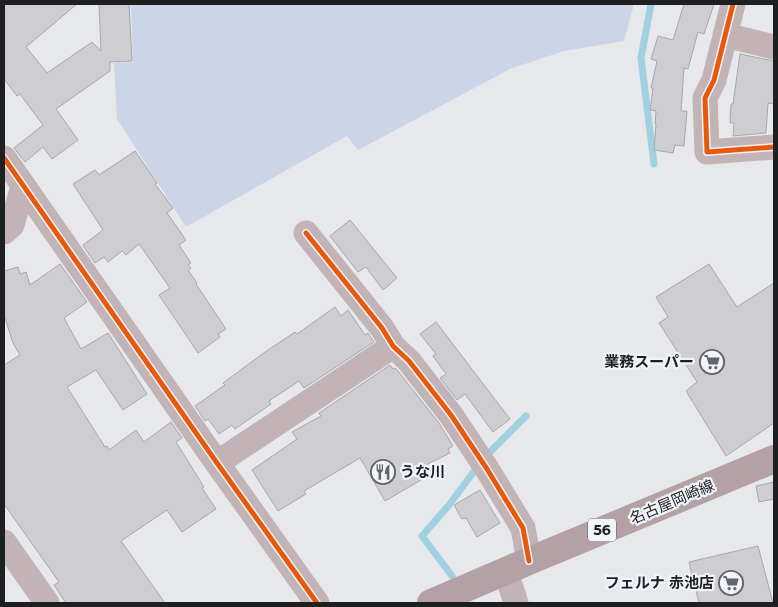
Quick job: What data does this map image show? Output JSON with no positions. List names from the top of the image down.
{
  "streets": {
    "main road": ["名古屋岡崎線", "56"]
  },
  "places": {
    "supermarket": ["業務スーパー", "フェルナ 赤池店"],
    "restaurant": ["うな川"]
  }
}
